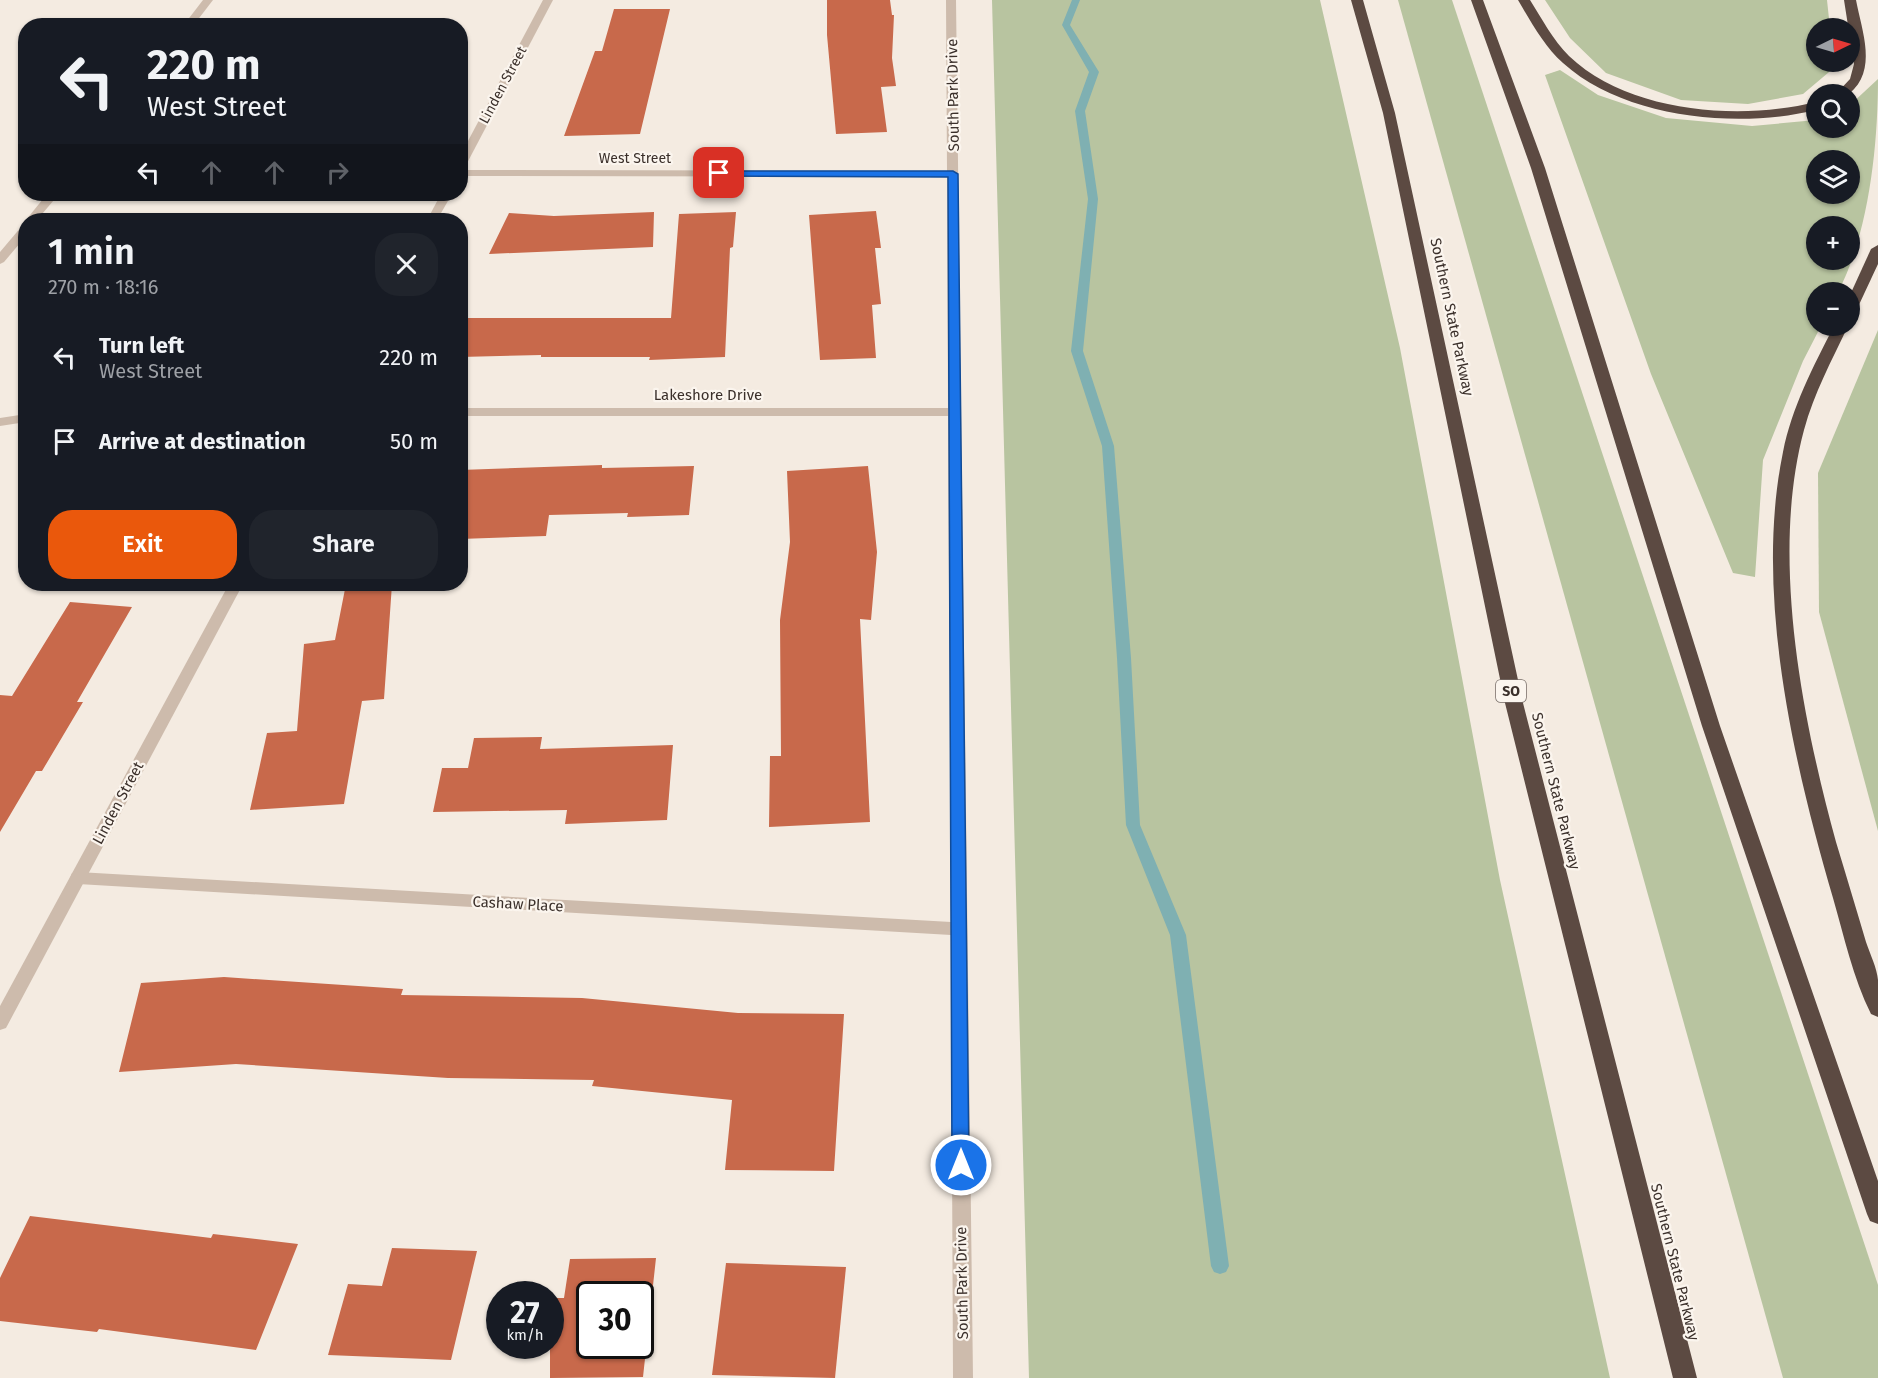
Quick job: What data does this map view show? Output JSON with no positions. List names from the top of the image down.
{
  "streets": {
    "highway": ["Southern State Parkway", "SO"],
    "street": [
      "Linden Street",
      "South Park Drive",
      "West Street",
      "Lakeshore Drive",
      "Cashaw Place"
    ]
  },
  "crossings": [
    ["Linden Street", "Cashaw Place"],
    ["South Park Drive", "West Street"],
    ["South Park Drive", "Lakeshore Drive"],
    ["South Park Drive", "Cashaw Place"]
  ],
  "north": "right",
  "page": {
    "map_buttons": ["+", "−"],
    "turn": ["220 m", "West Street"],
    "heading": ["1 min", "270 m · 18:16"],
    "list": [
      {
        "name": "Turn left",
        "note": "West Street",
        "value": "220 m"
      },
      {
        "name": "Arrive at destination",
        "value": "50 m"
      }
    ],
    "buttons": ["Exit", "Share"],
    "speed": "27 km/h",
    "limit": "30"
  }
}
